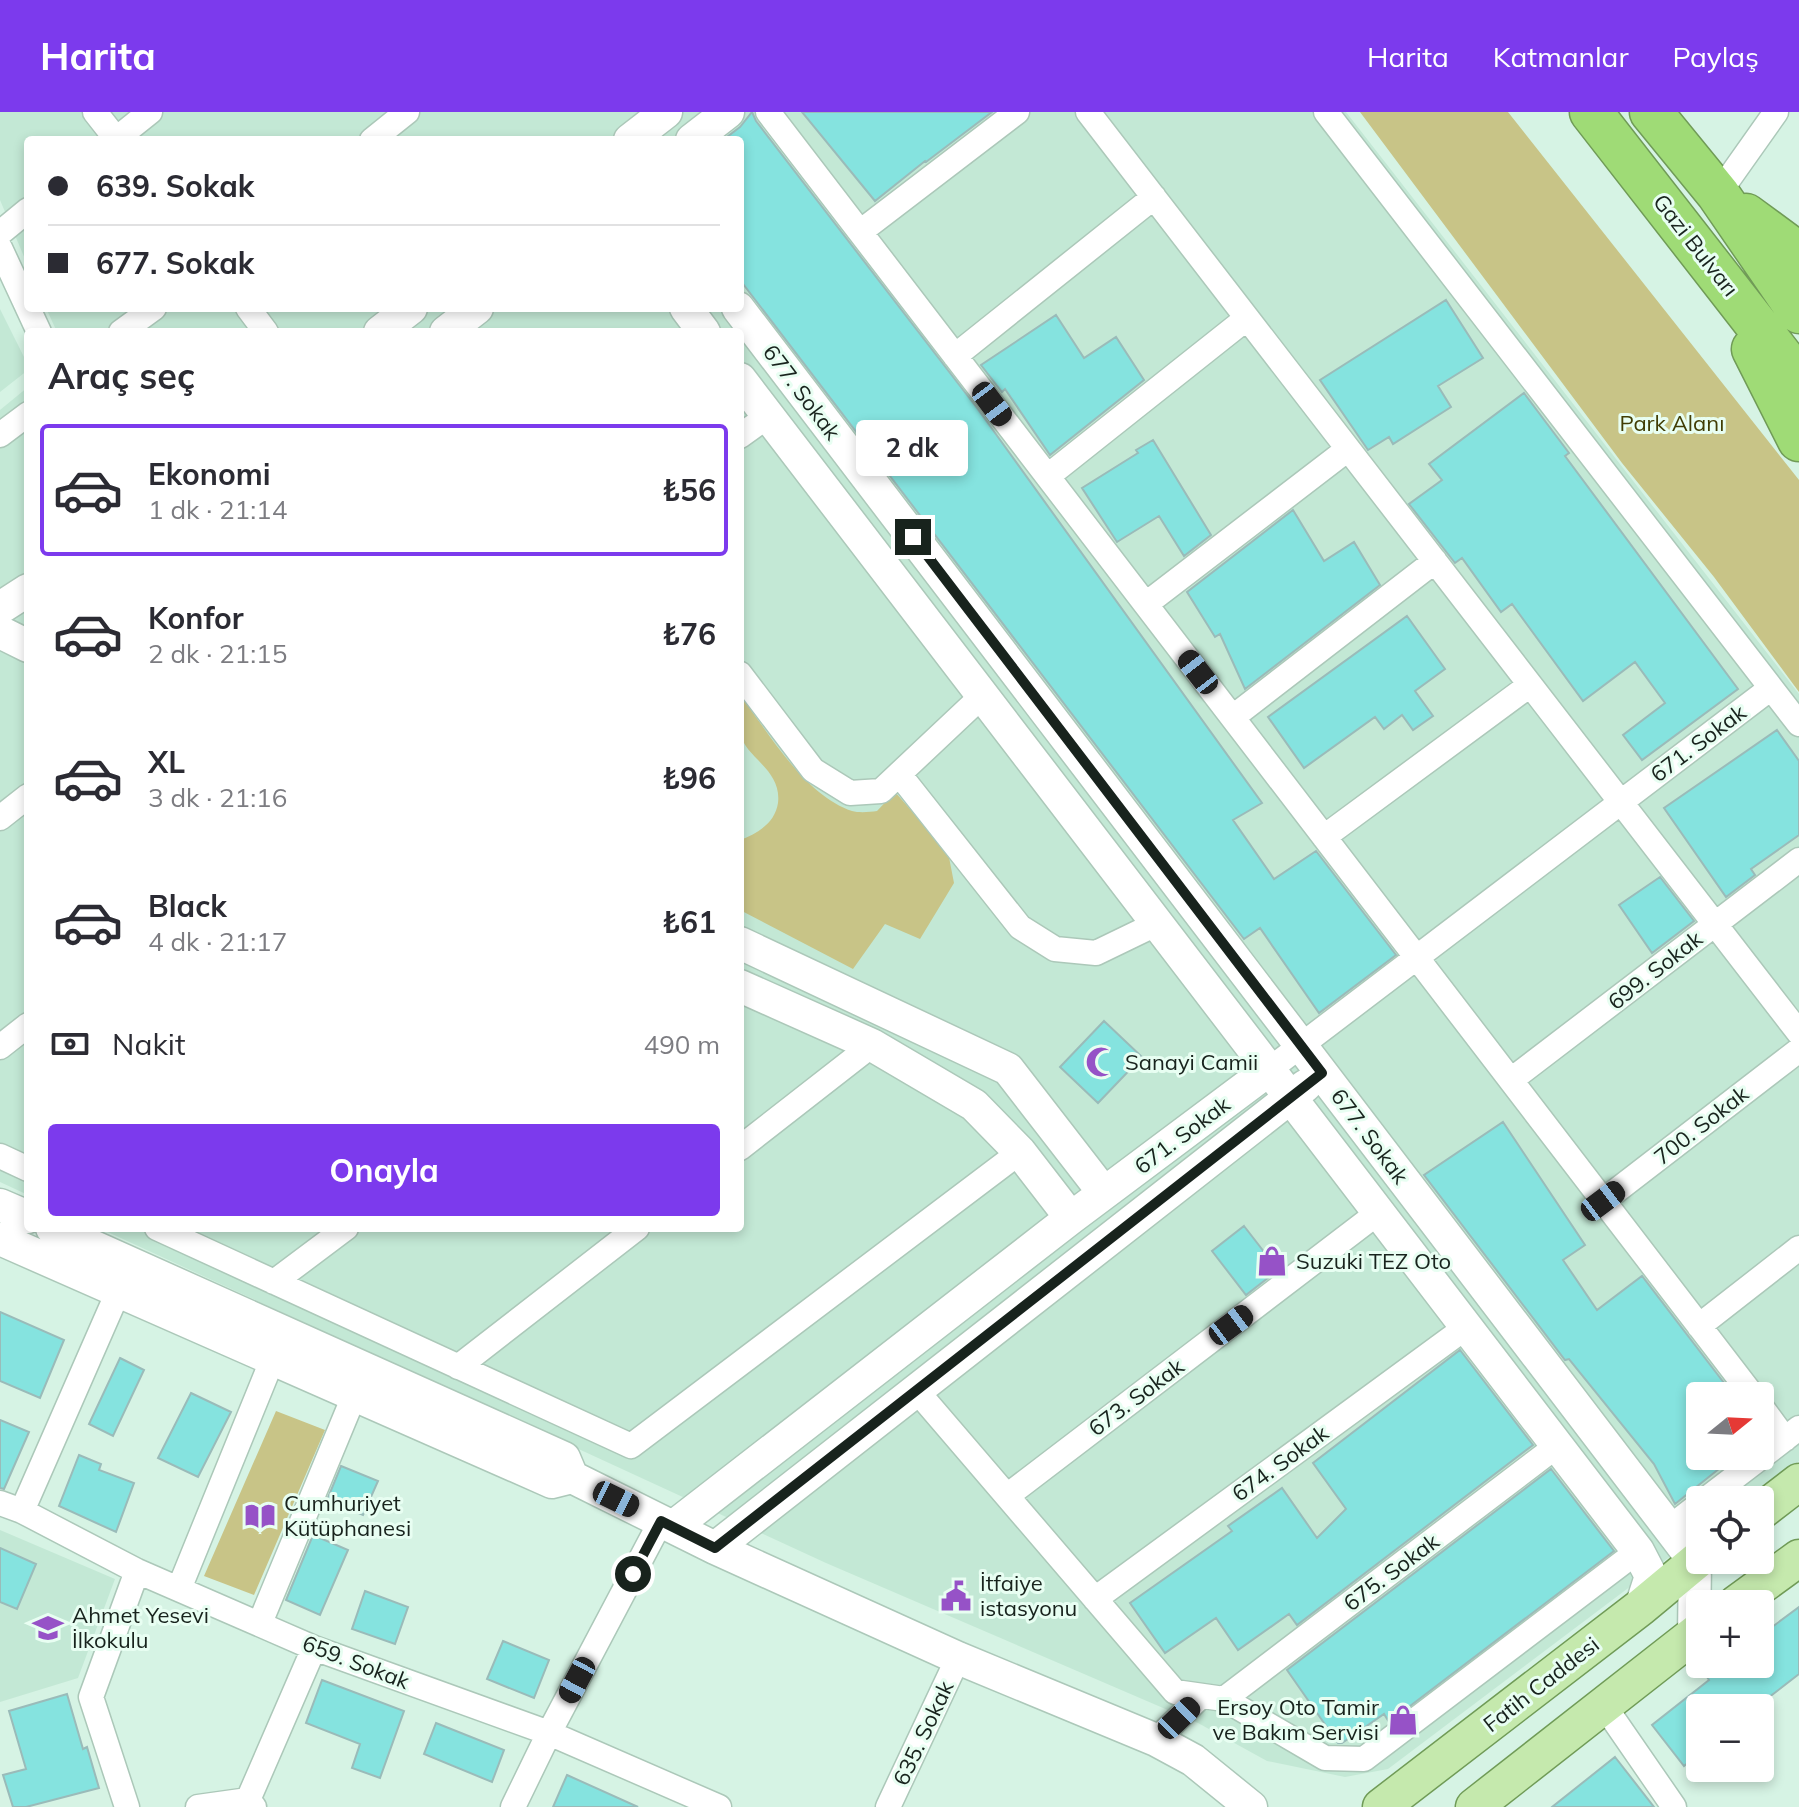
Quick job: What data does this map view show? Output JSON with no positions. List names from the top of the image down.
{
  "streets": {
    "highway": ["Gazi Bulvarı"],
    "main road": ["Fatih Caddesi"],
    "street": [
      "677. Sokak",
      "671. Sokak",
      "699. Sokak",
      "700. Sokak",
      "673. Sokak",
      "674. Sokak",
      "675. Sokak",
      "659. Sokak",
      "635. Sokak"
    ]
  },
  "crossings": [
    ["677. Sokak", "671. Sokak"],
    ["677. Sokak", "673. Sokak"],
    ["677. Sokak", "674. Sokak"],
    ["677. Sokak", "675. Sokak"],
    ["677. Sokak", "Fatih Caddesi"]
  ],
  "parks": ["Park Alanı"],
  "places": {
    "mosque": ["Sanayi Camii"],
    "shop": ["Suzuki TEZ Oto", "Ersoy Oto Tamir ve Bakım Servisi"],
    "library": ["Cumhuriyet Kütüphanesi"],
    "public building": ["İtfaiye istasyonu"],
    "school or university": ["Ahmet Yesevi İlkokulu"]
  },
  "north": "right",
  "page": {
    "header": "Harita",
    "nav": ["Harita", "Katmanlar", "Paylaş"],
    "banner": ["639. Sokak", "677. Sokak"],
    "heading": "Araç seç",
    "bubble": "2 dk",
    "list": [
      {
        "name": "Ekonomi",
        "note": "1 dk · 21:14",
        "value": "₺56"
      },
      {
        "name": "Konfor",
        "note": "2 dk · 21:15",
        "value": "₺76"
      },
      {
        "name": "XL",
        "note": "3 dk · 21:16",
        "value": "₺96"
      },
      {
        "name": "Black",
        "note": "4 dk · 21:17",
        "value": "₺61"
      }
    ],
    "pay": ["Nakit", "490 m"],
    "buttons": "Onayla",
    "map_buttons": ["+", "−"]
  }
}
